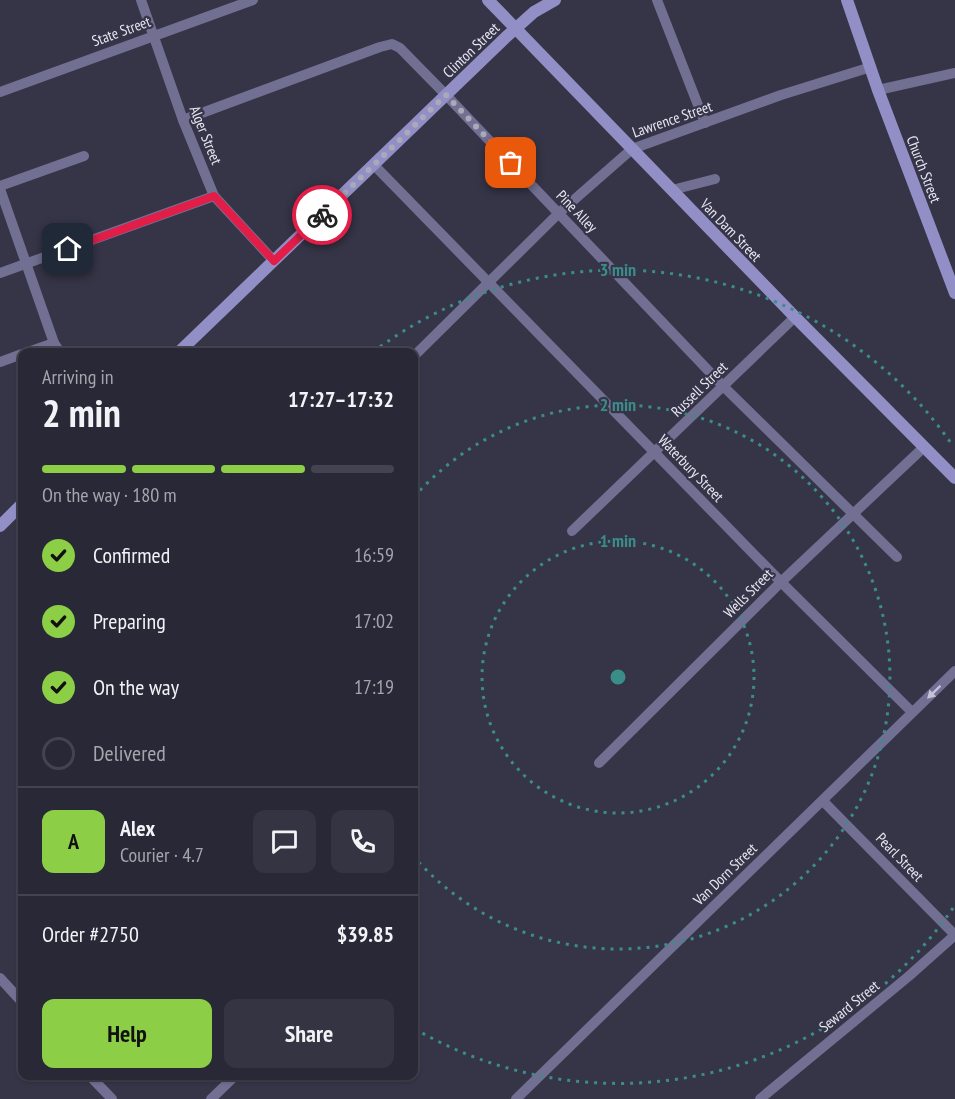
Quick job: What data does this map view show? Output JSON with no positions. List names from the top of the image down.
{
  "streets": {
    "main road": ["Clinton Street", "Church Street", "Van Dam Street"],
    "street": [
      "State Street",
      "Lawrence Street",
      "Alger Street",
      "Pine Alley",
      "Russell Street",
      "Waterbury Street",
      "Wells Street",
      "Pearl Street",
      "Van Dorn Street",
      "Seward Street"
    ]
  },
  "crossings": [
    ["State Street", "Alger Street"],
    ["Clinton Street", "Alger Street"],
    ["Clinton Street", "Pine Alley"],
    ["Clinton Street", "Van Dam Street"],
    ["Clinton Street", "Waterbury Street"],
    ["Lawrence Street", "Church Street"],
    ["Lawrence Street", "Pine Alley"],
    ["Lawrence Street", "Van Dam Street"],
    ["Lawrence Street", "Waterbury Street"],
    ["Alger Street", "Pine Alley"],
    ["Pine Alley", "Russell Street"],
    ["Pine Alley", "Wells Street"],
    ["Van Dam Street", "Russell Street"],
    ["Van Dam Street", "Wells Street"],
    ["Russell Street", "Waterbury Street"],
    ["Waterbury Street", "Wells Street"],
    ["Waterbury Street", "Van Dorn Street"],
    ["Pearl Street", "Van Dorn Street"],
    ["Pearl Street", "Seward Street"]
  ],
  "page": {
    "heading": ["2 min", "Arriving in", "17:27–17:32"],
    "panel": [
      "Alex",
      "Courier · 4.7",
      "Order #2750",
      "$39.85"
    ],
    "bar": "On the way · 180 m",
    "list": [
      ["Confirmed", "16:59"],
      ["Preparing", "17:02"],
      ["On the way", "17:19"],
      "Delivered"
    ],
    "round": "A",
    "buttons": ["Help", "Share"]
  },
  "rings": ["3 min", "2 min", "1 min"]
}
